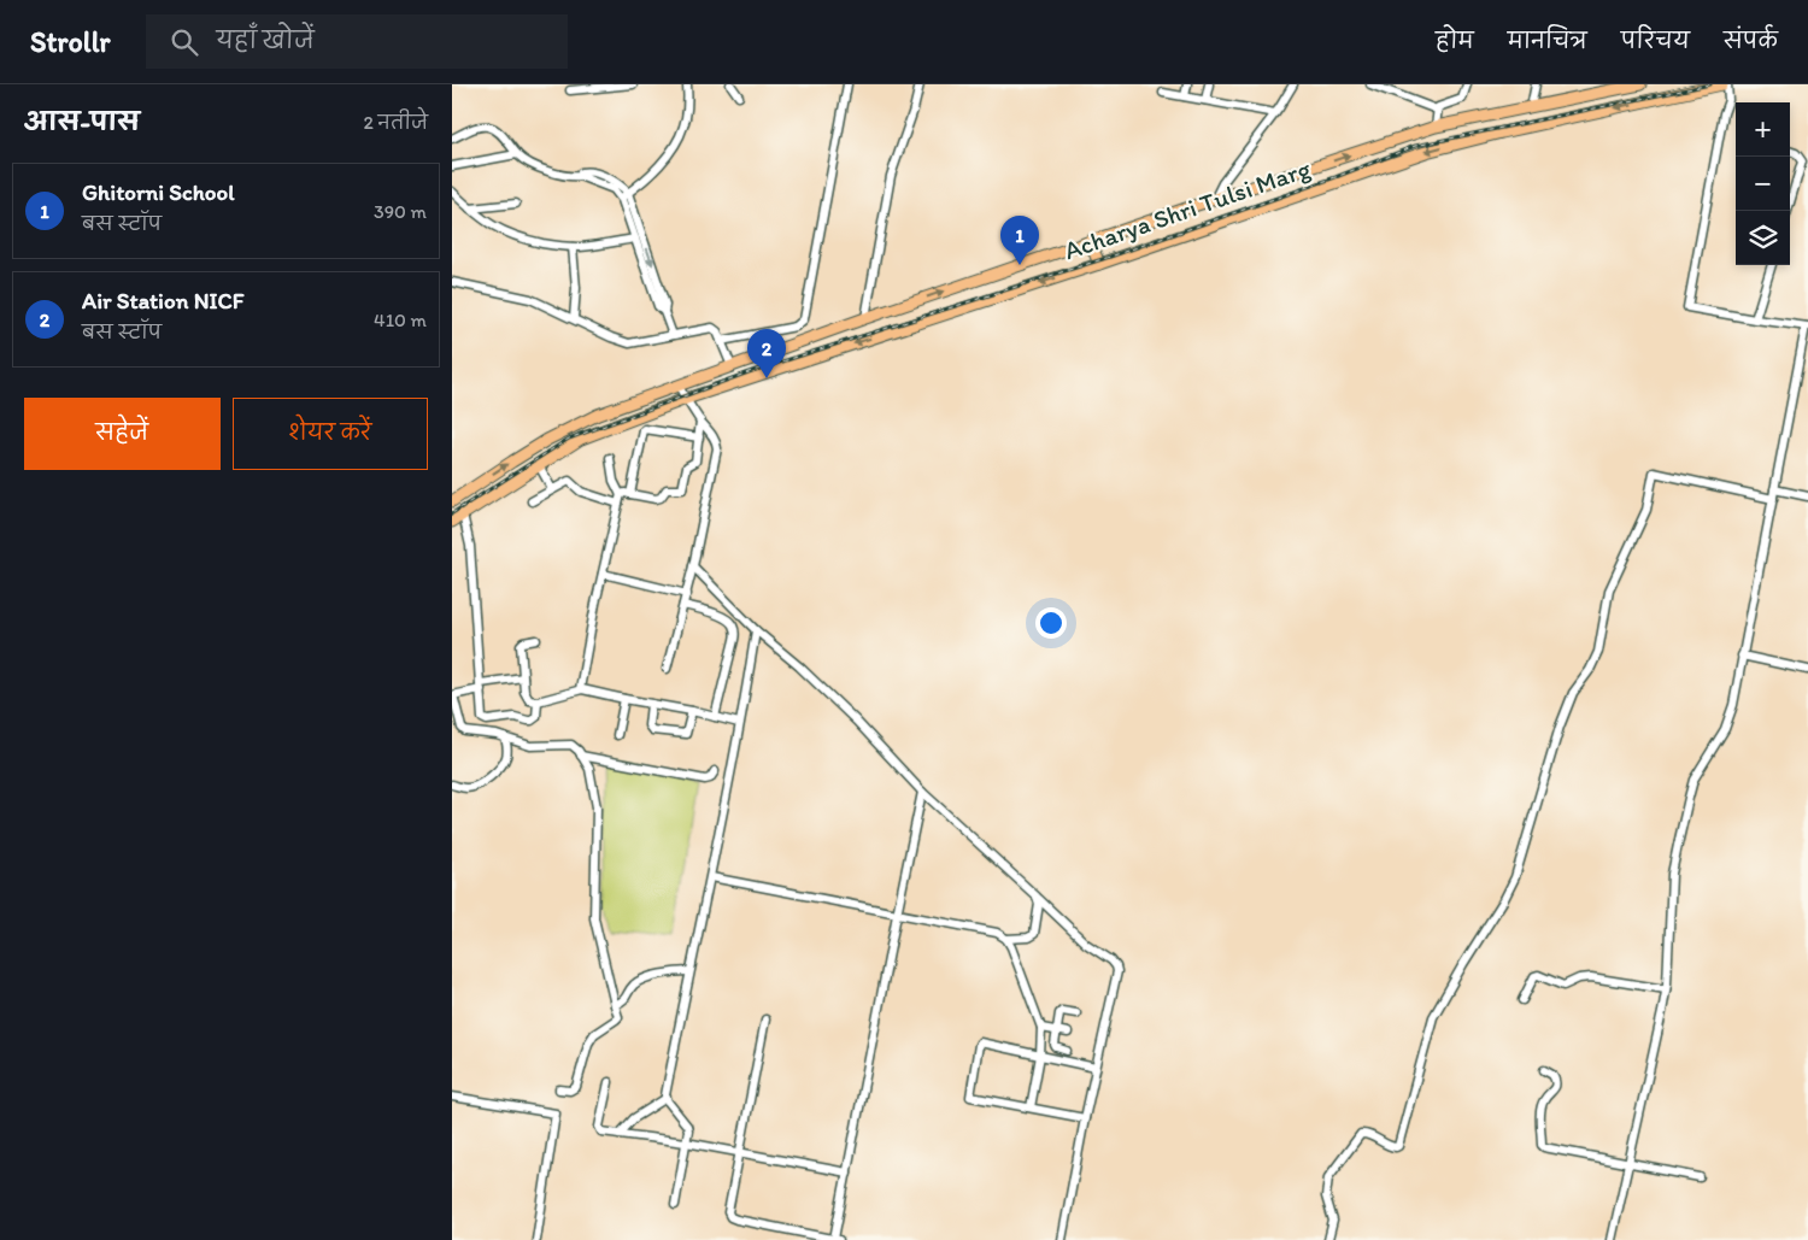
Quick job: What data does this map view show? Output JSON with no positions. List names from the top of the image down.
{
  "streets": {
    "highway": ["Acharya Shri Tulsi Marg"]
  },
  "page": {
    "header": "Strollr",
    "search": "यहाँ खोजें",
    "nav": [
      "होम",
      "मानचित्र",
      "परिचय",
      "संपर्क"
    ],
    "heading": ["आस-पास", "2 नतीजे"],
    "map_buttons": ["+", "−"],
    "list": [
      {
        "mark": "1",
        "name": "Ghitorni School",
        "note": "बस स्टॉप",
        "value": "390 m"
      },
      {
        "mark": "2",
        "name": "Air Station NICF",
        "note": "बस स्टॉप",
        "value": "410 m"
      }
    ],
    "pins": ["1", "2"],
    "buttons": ["सहेजें", "शेयर करें"]
  }
}
